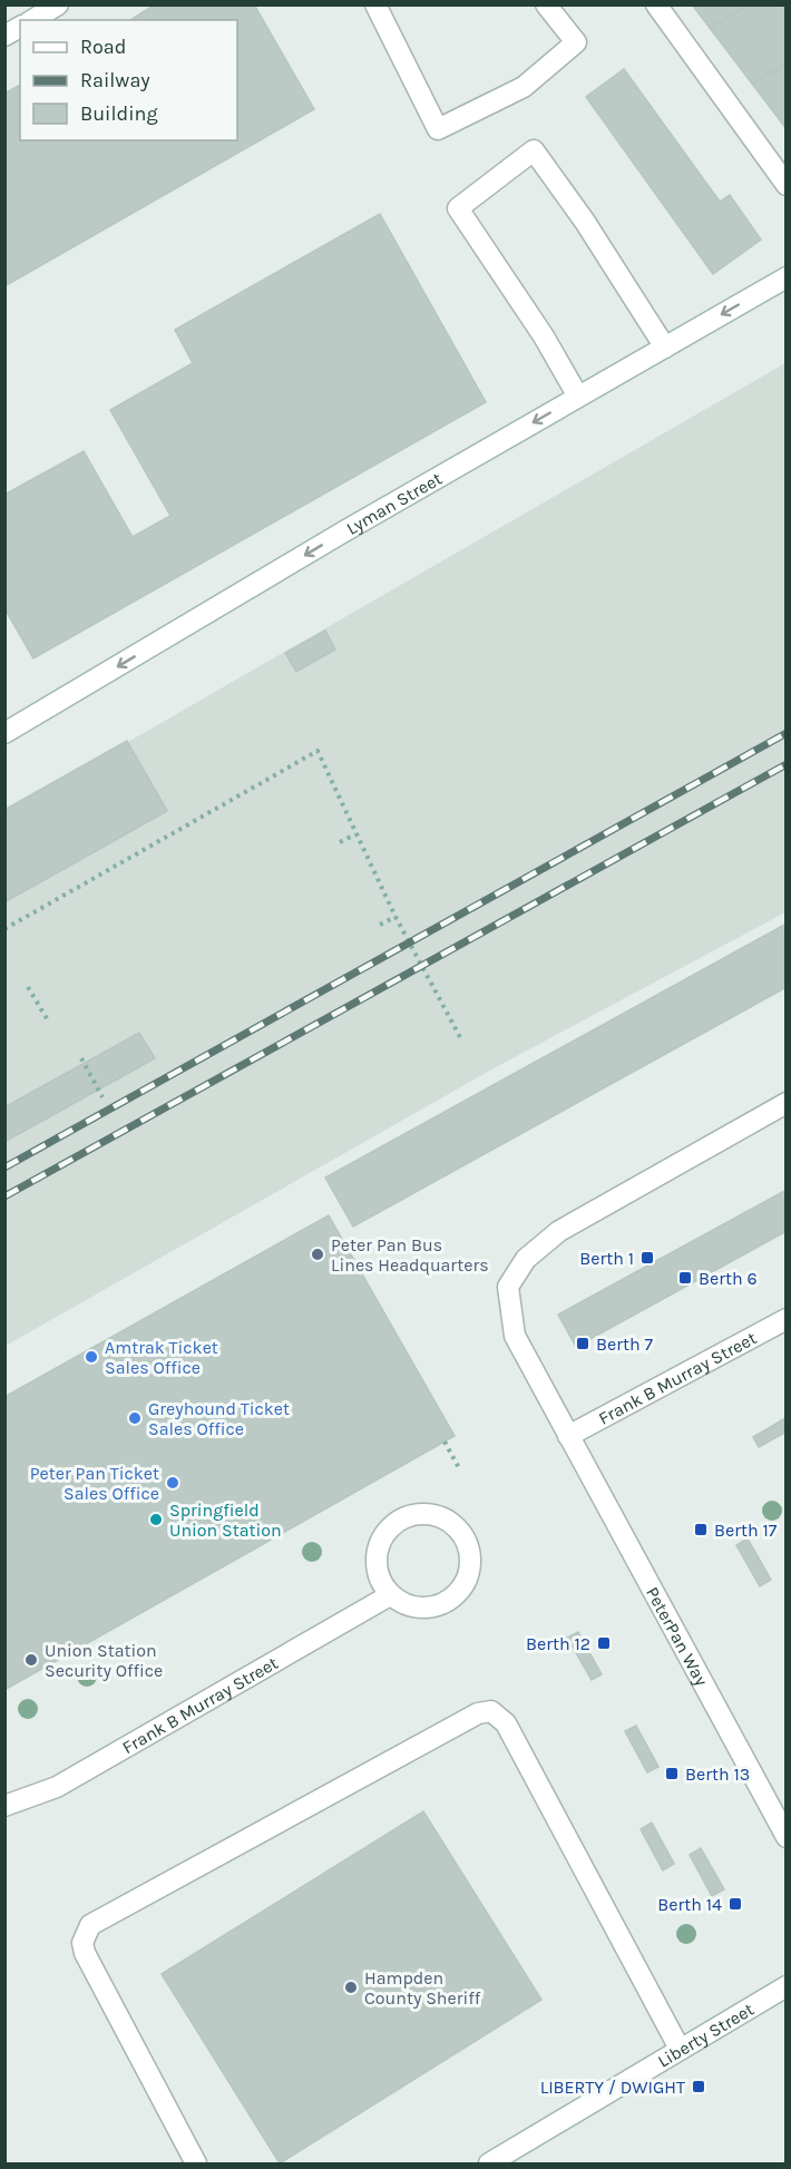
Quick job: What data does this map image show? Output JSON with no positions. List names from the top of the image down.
{
  "streets": {
    "main road": [
      "Lyman Street",
      "Frank B Murray Street",
      "PeterPan Way",
      "Liberty Street"
    ]
  },
  "crossings": [
    ["Frank B Murray Street", "PeterPan Way"]
  ],
  "one_way": ["Lyman Street"],
  "places": {
    "other": [
      "Peter Pan Bus Lines Headquarters",
      "Amtrak Ticket Sales Office",
      "Greyhound Ticket Sales Office",
      "Peter Pan Ticket Sales Office",
      "Springfield Union Station",
      "Union Station Security Office",
      "Hampden County Sheriff"
    ],
    "transit": [
      "Berth 1",
      "Berth 6",
      "Berth 7",
      "Berth 17",
      "Berth 12",
      "Berth 13",
      "Berth 14",
      "LIBERTY / DWIGHT"
    ]
  },
  "legend": ["Road", "Railway", "Building"]
}
